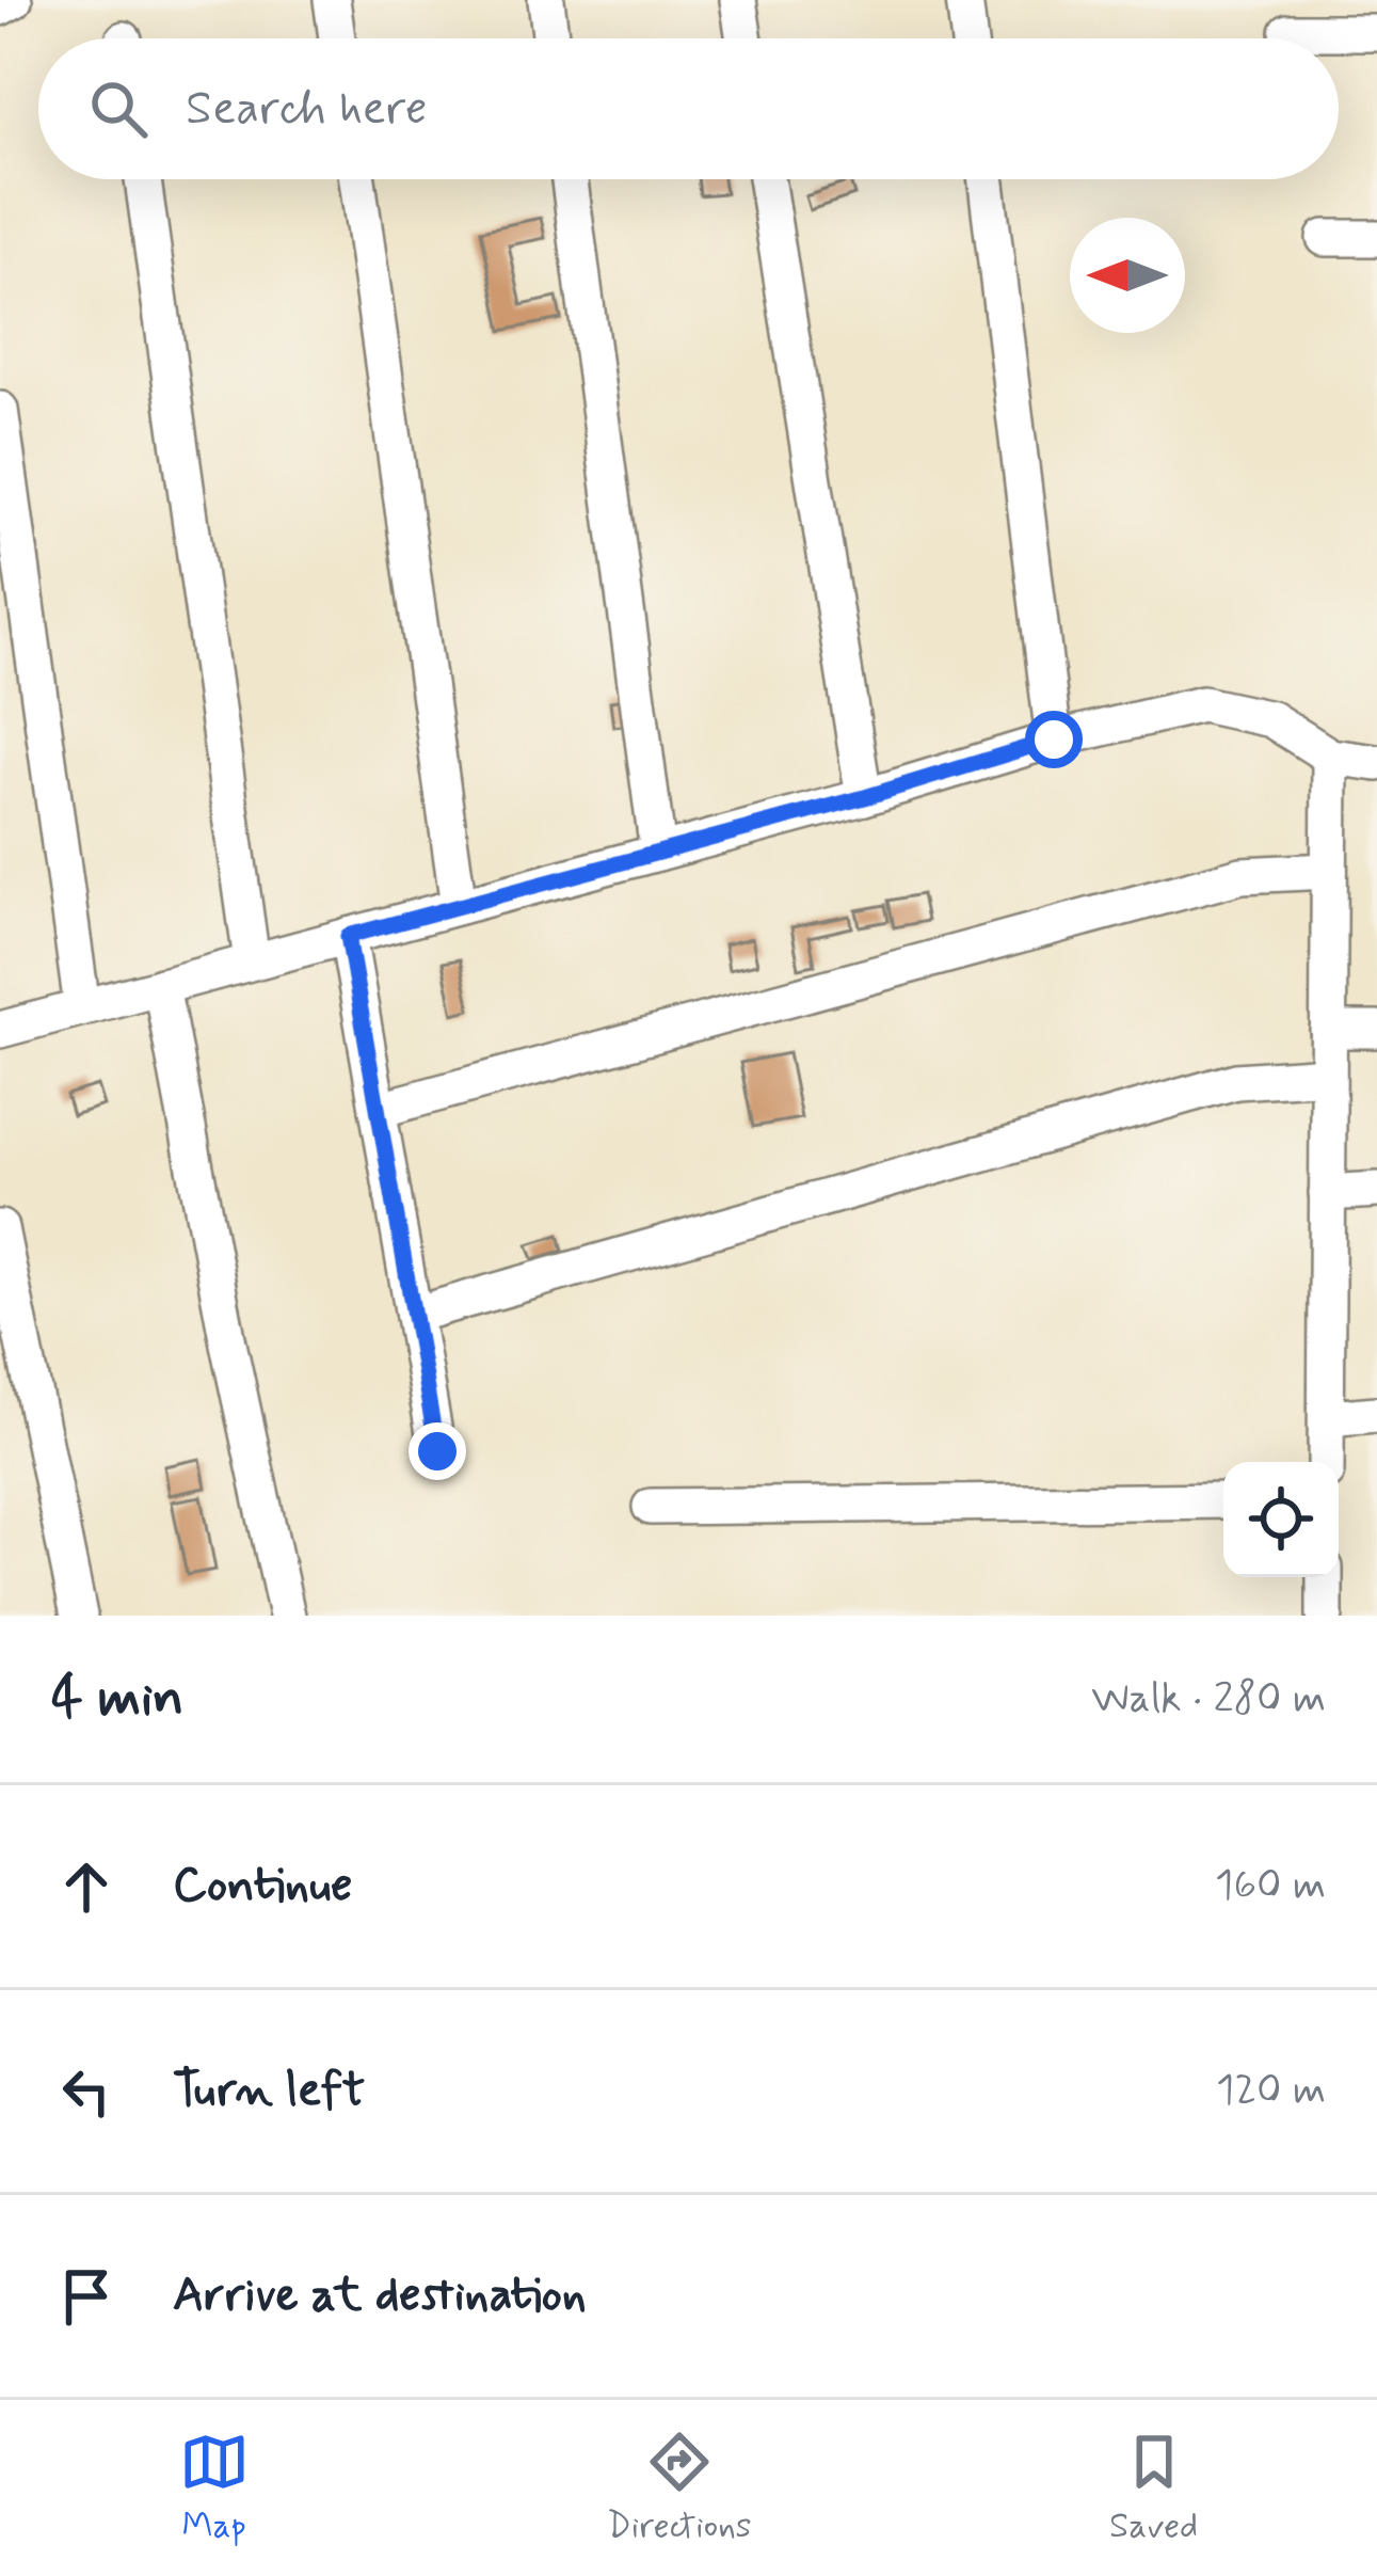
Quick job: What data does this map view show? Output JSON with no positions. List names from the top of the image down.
{
  "north": "left",
  "page": {
    "search": "Search here",
    "heading": ["4 min", "Walk · 280 m"],
    "list": [
      ["Continue", "160 m"],
      ["Turn left", "120 m"],
      "Arrive at destination"
    ],
    "nav": ["Map", "Directions", "Saved"]
  }
}
